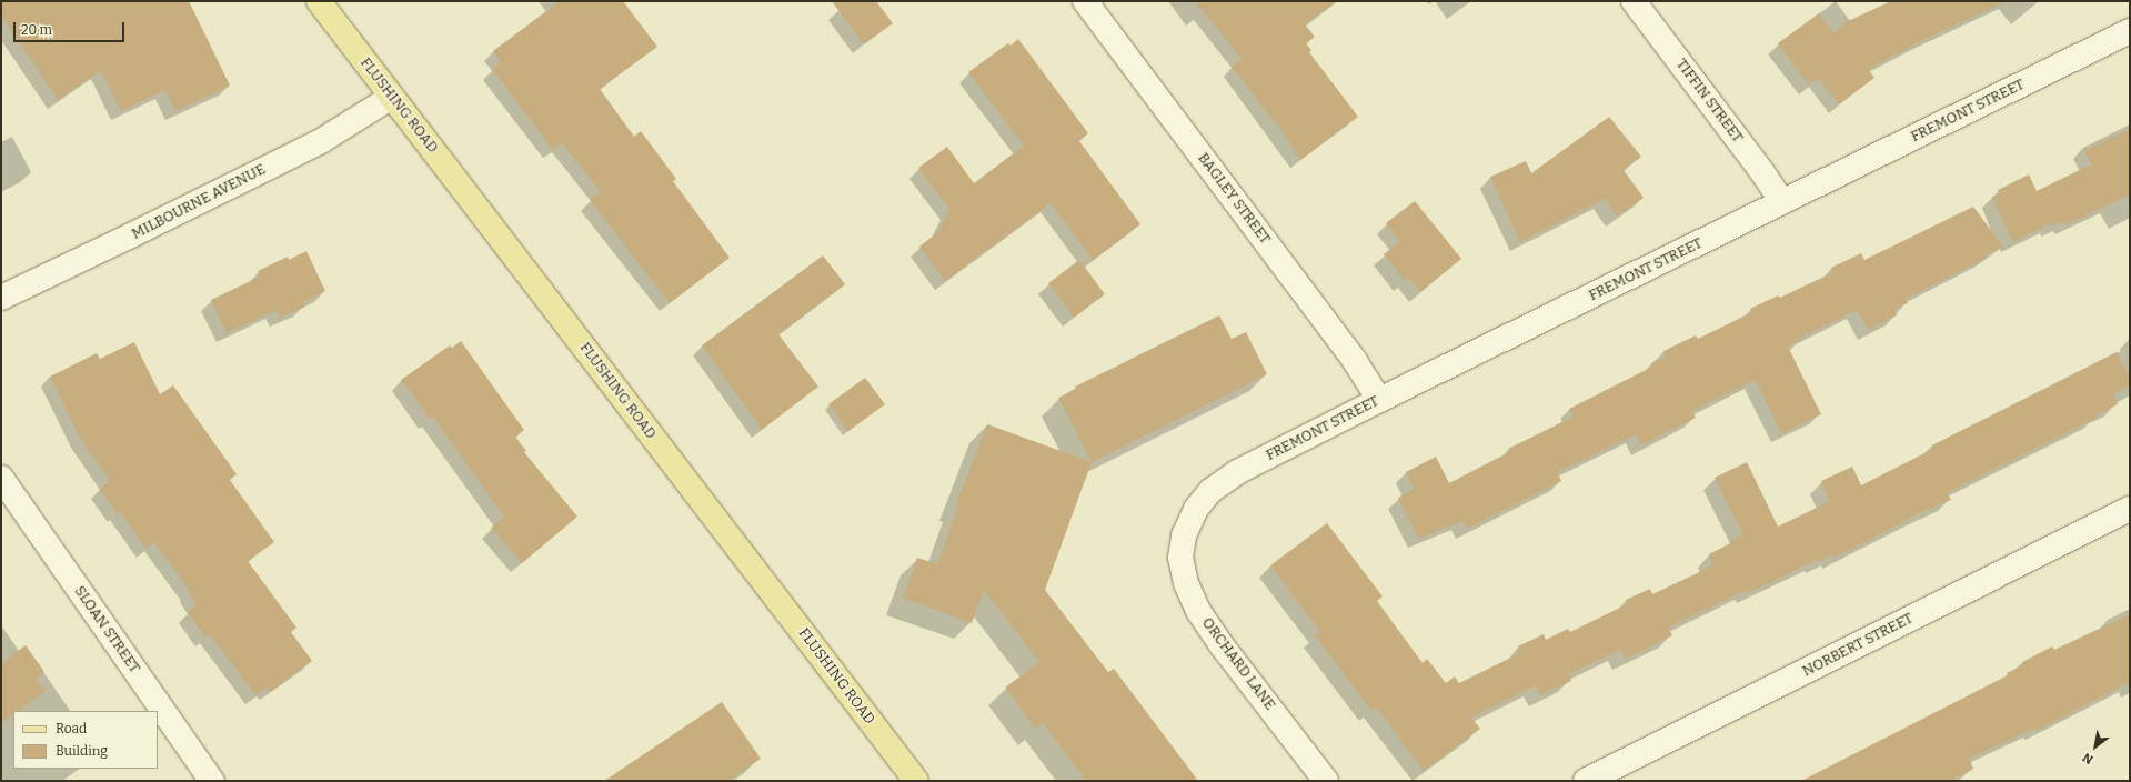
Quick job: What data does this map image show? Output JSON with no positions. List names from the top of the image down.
{
  "streets": {
    "main road": ["FLUSHING ROAD"],
    "street": [
      "TIFFIN STREET",
      "FREMONT STREET",
      "BAGLEY STREET",
      "MILBOURNE AVENUE",
      "SLOAN STREET",
      "NORBERT STREET",
      "ORCHARD LANE"
    ]
  },
  "crossings": [
    ["TIFFIN STREET", "FREMONT STREET"],
    ["FLUSHING ROAD", "MILBOURNE AVENUE"],
    ["FREMONT STREET", "BAGLEY STREET"],
    ["FREMONT STREET", "ORCHARD LANE"]
  ],
  "legend": ["Road", "Building"],
  "scale_bar": "20 m",
  "north": "bottom left"
}
